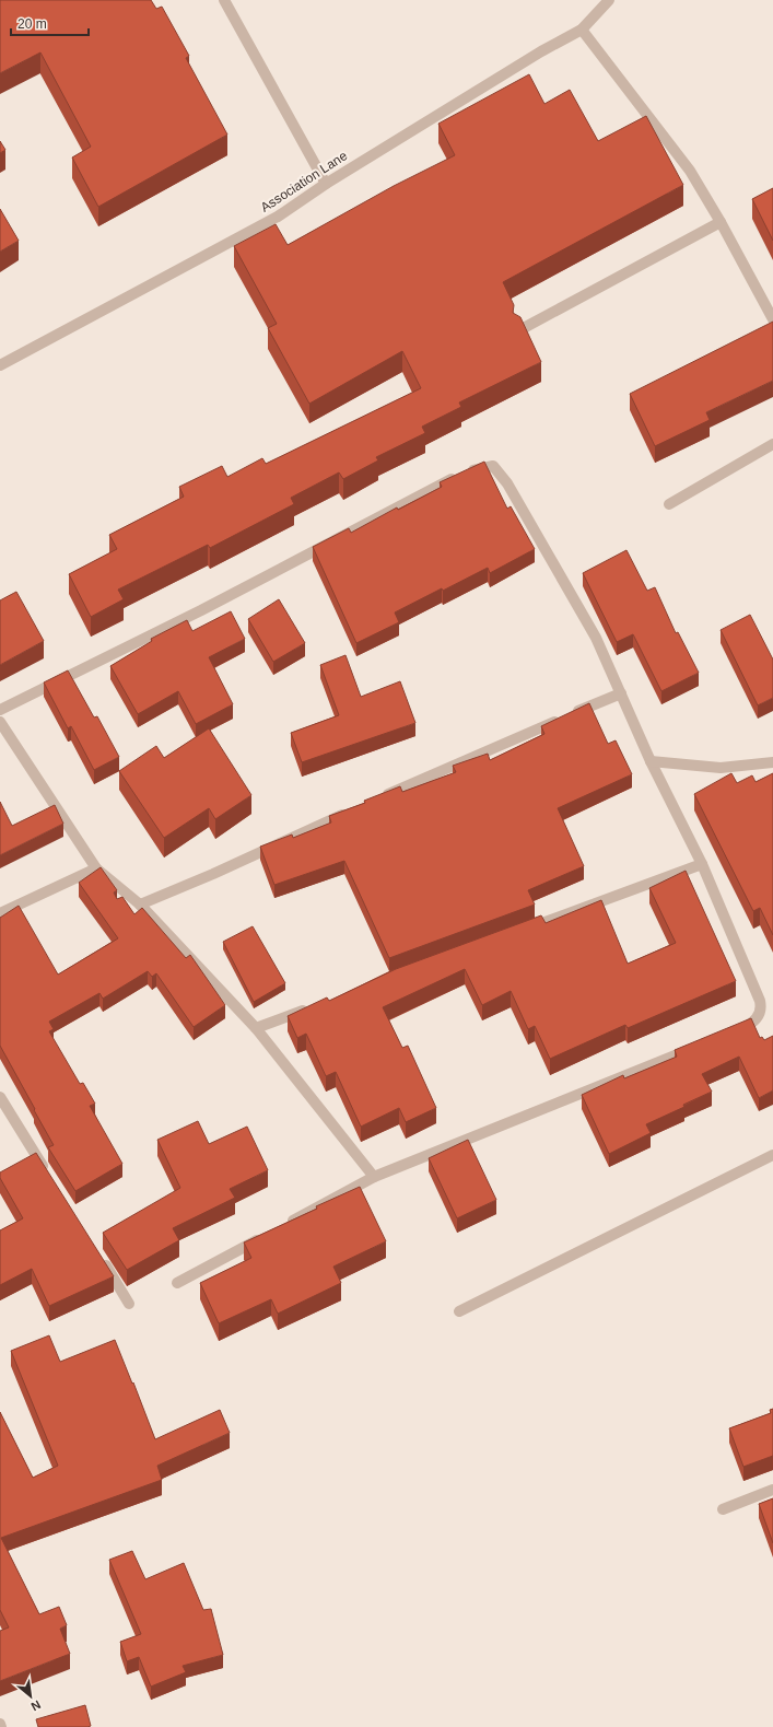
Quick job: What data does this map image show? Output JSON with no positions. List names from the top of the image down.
{
  "streets": {
    "street": ["Association Lane"]
  },
  "scale_bar": "20 m",
  "north": "bottom right"
}
